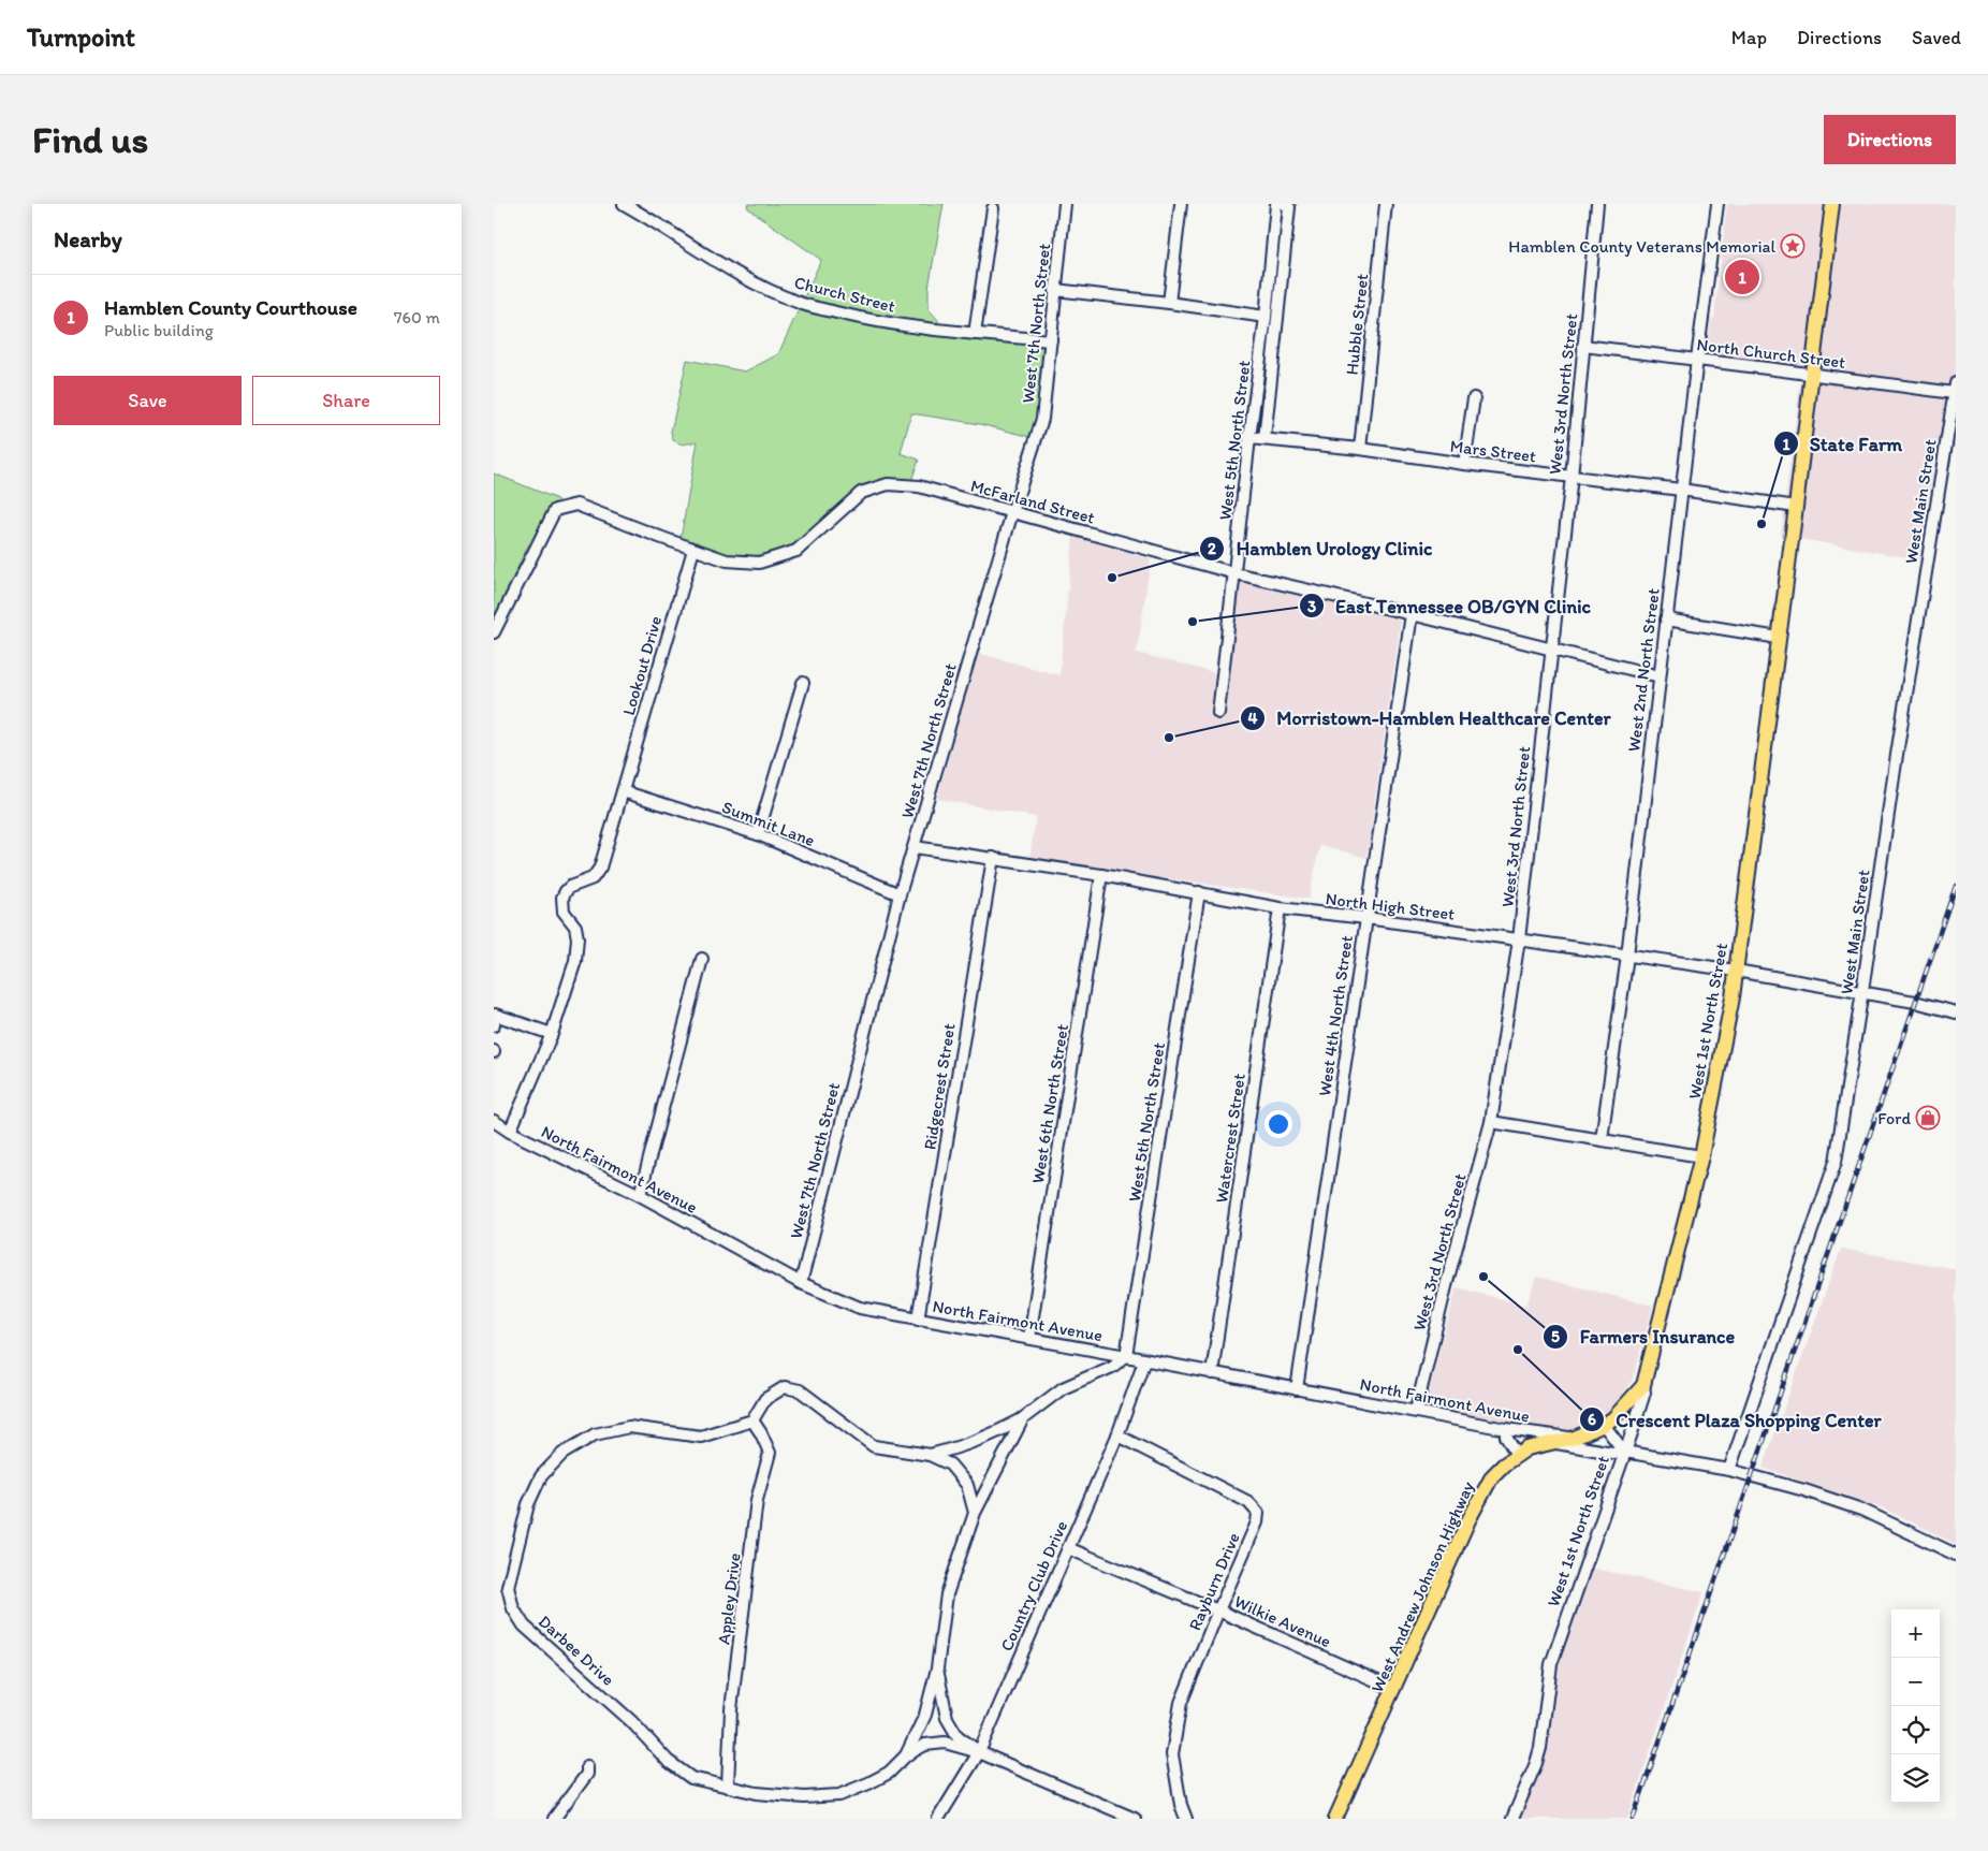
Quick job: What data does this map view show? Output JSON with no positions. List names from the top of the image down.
{
  "streets": {
    "main road": ["West 1st North Street", "West Andrew Johnson Highway"],
    "street": [
      "Church Street",
      "West 7th North Street",
      "Hubble Street",
      "North Church Street",
      "West 3rd North Street",
      "West 5th North Street",
      "Mars Street",
      "McFarland Street",
      "West Main Street",
      "Lookout Drive",
      "West 2nd North Street",
      "Summit Lane",
      "North High Street",
      "West 4th North Street",
      "Ridgecrest Street",
      "West 6th North Street",
      "Watercrest Street",
      "North Fairmont Avenue",
      "Rayburn Drive",
      "Country Club Drive",
      "Appley Drive",
      "Wilkie Avenue",
      "Darbee Drive"
    ]
  },
  "crossings": [
    ["Church Street", "West 7th North Street"],
    ["West 7th North Street", "McFarland Street"],
    ["West 7th North Street", "Summit Lane"],
    ["West 7th North Street", "North High Street"],
    ["West 7th North Street", "North Fairmont Avenue"],
    ["Hubble Street", "Mars Street"],
    ["North Church Street", "West 3rd North Street"],
    ["North Church Street", "West Main Street"],
    ["North Church Street", "West 2nd North Street"],
    ["North Church Street", "West 1st North Street"],
    ["West 3rd North Street", "Mars Street"],
    ["West 3rd North Street", "McFarland Street"],
    ["West 3rd North Street", "North High Street"],
    ["West 3rd North Street", "North Fairmont Avenue"],
    ["West 5th North Street", "Mars Street"],
    ["West 5th North Street", "McFarland Street"],
    ["West 5th North Street", "North High Street"],
    ["West 5th North Street", "North Fairmont Avenue"],
    ["West 5th North Street", "Darbee Drive"],
    ["Mars Street", "West 2nd North Street"],
    ["Mars Street", "West 1st North Street"],
    ["McFarland Street", "Lookout Drive"],
    ["McFarland Street", "West 2nd North Street"],
    ["McFarland Street", "West 4th North Street"],
    ["West Main Street", "North High Street"],
    ["Lookout Drive", "Summit Lane"],
    ["West 2nd North Street", "North High Street"],
    ["North High Street", "West 4th North Street"],
    ["North High Street", "West 1st North Street"],
    ["North High Street", "Ridgecrest Street"],
    ["North High Street", "West 6th North Street"],
    ["North High Street", "Watercrest Street"],
    ["West 4th North Street", "North Fairmont Avenue"],
    ["West 1st North Street", "West Andrew Johnson Highway"],
    ["Ridgecrest Street", "North Fairmont Avenue"],
    ["West 6th North Street", "North Fairmont Avenue"],
    ["Watercrest Street", "North Fairmont Avenue"],
    ["North Fairmont Avenue", "Country Club Drive"],
    ["North Fairmont Avenue", "West Andrew Johnson Highway"],
    ["North Fairmont Avenue", "Darbee Drive"],
    ["Rayburn Drive", "Country Club Drive"],
    ["Rayburn Drive", "Wilkie Avenue"],
    ["Country Club Drive", "Wilkie Avenue"],
    ["West Andrew Johnson Highway", "Wilkie Avenue"],
    ["Appley Drive", "Darbee Drive"]
  ],
  "places": {
    "place": ["Hamblen County Veterans Memorial"],
    "other": [
      "State Farm",
      "Hamblen Urology Clinic",
      "East Tennessee OB/GYN Clinic",
      "Morristown-Hamblen Healthcare Center",
      "Farmers Insurance",
      "Crescent Plaza Shopping Center"
    ],
    "shop": ["Ford"]
  },
  "page": {
    "header": "Turnpoint",
    "nav": ["Map", "Directions", "Saved"],
    "buttons": [
      "Directions",
      ["Save", "Share"]
    ],
    "title": "Find us",
    "heading": "Nearby",
    "pins": "1",
    "list": [
      {
        "mark": "1",
        "name": "Hamblen County Courthouse",
        "note": "Public building",
        "value": "760 m"
      }
    ],
    "map_buttons": ["+", "−"]
  }
}
